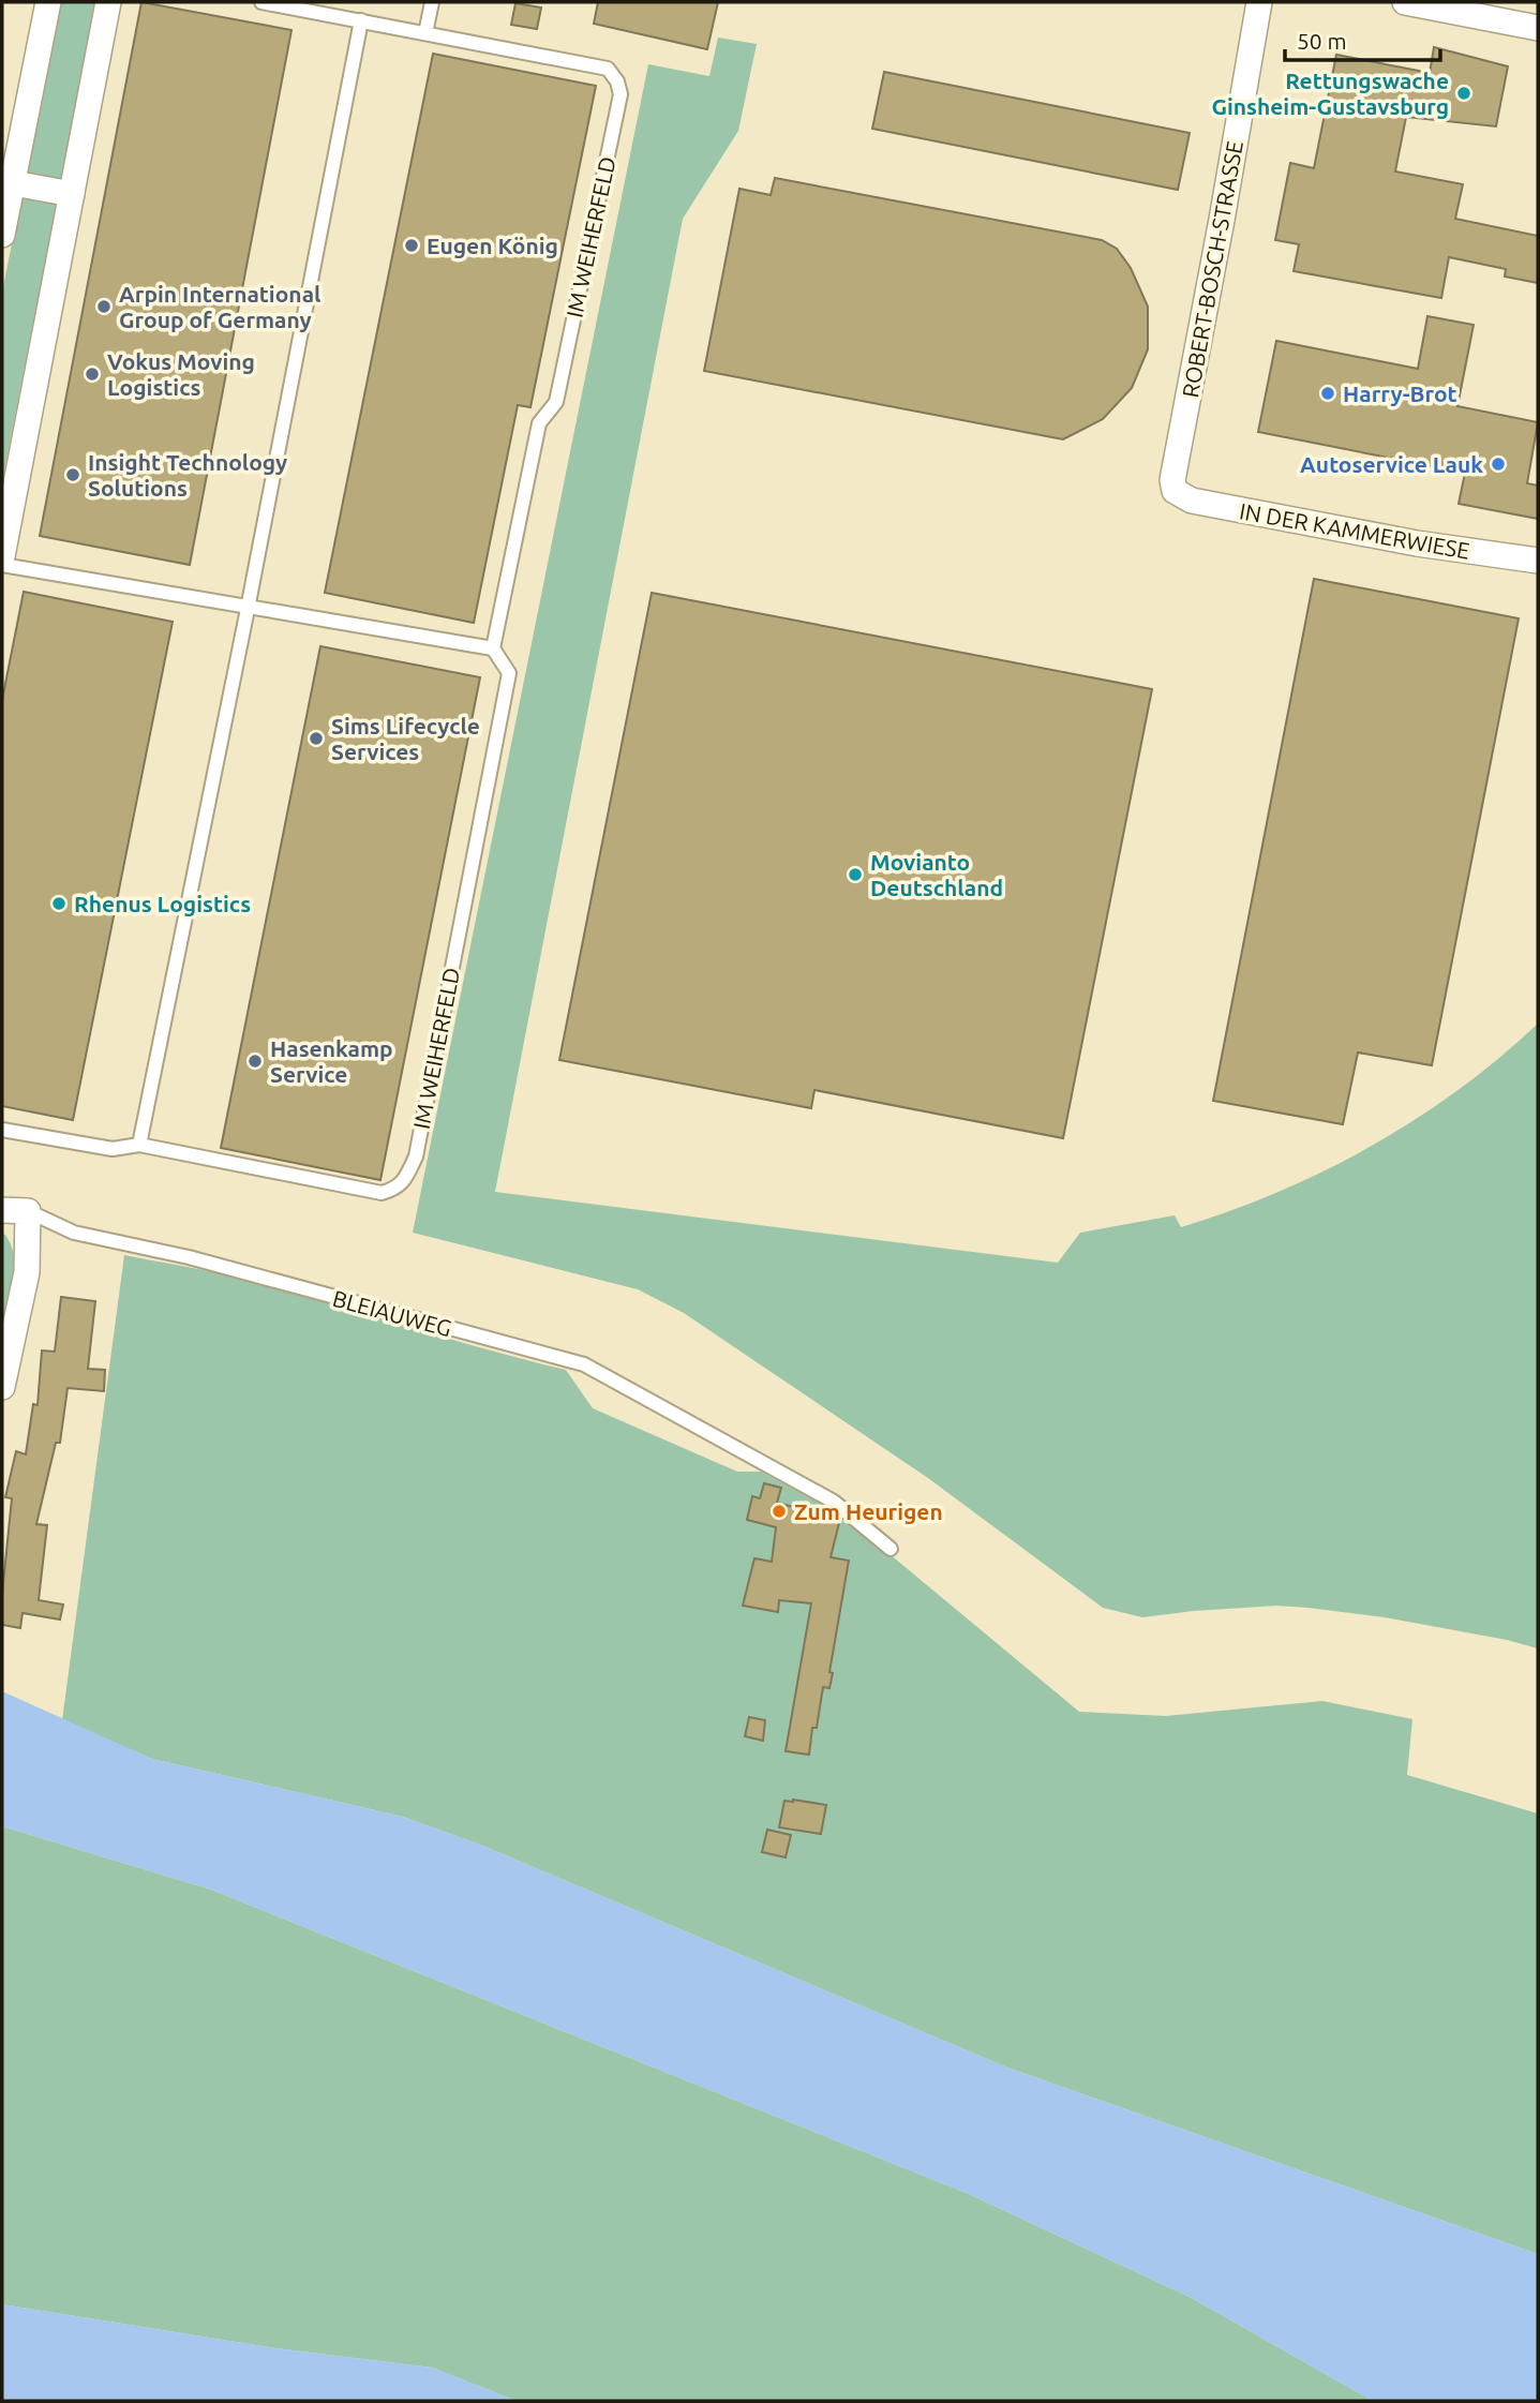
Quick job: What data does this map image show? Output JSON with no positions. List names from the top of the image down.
{
  "streets": {
    "street": ["ROBERT-BOSCH-STRASSE", "IN DER KAMMERWIESE"],
    "lane": ["IM WEIHERFELD", "BLEIAUWEG"]
  },
  "crossings": [
    ["ROBERT-BOSCH-STRASSE", "IN DER KAMMERWIESE"]
  ],
  "places": [
    "Rettungswache Ginsheim-Gustavsburg",
    "Eugen König",
    "Arpin International Group of Germany",
    "Vokus Moving Logistics",
    "Harry-Brot",
    "Autoservice Lauk",
    "Insight Technology Solutions",
    "Sims Lifecycle Services",
    "Movianto Deutschland",
    "Rhenus Logistics",
    "Hasenkamp Service",
    "Zum Heurigen"
  ],
  "scale_bar": "50 m"
}
